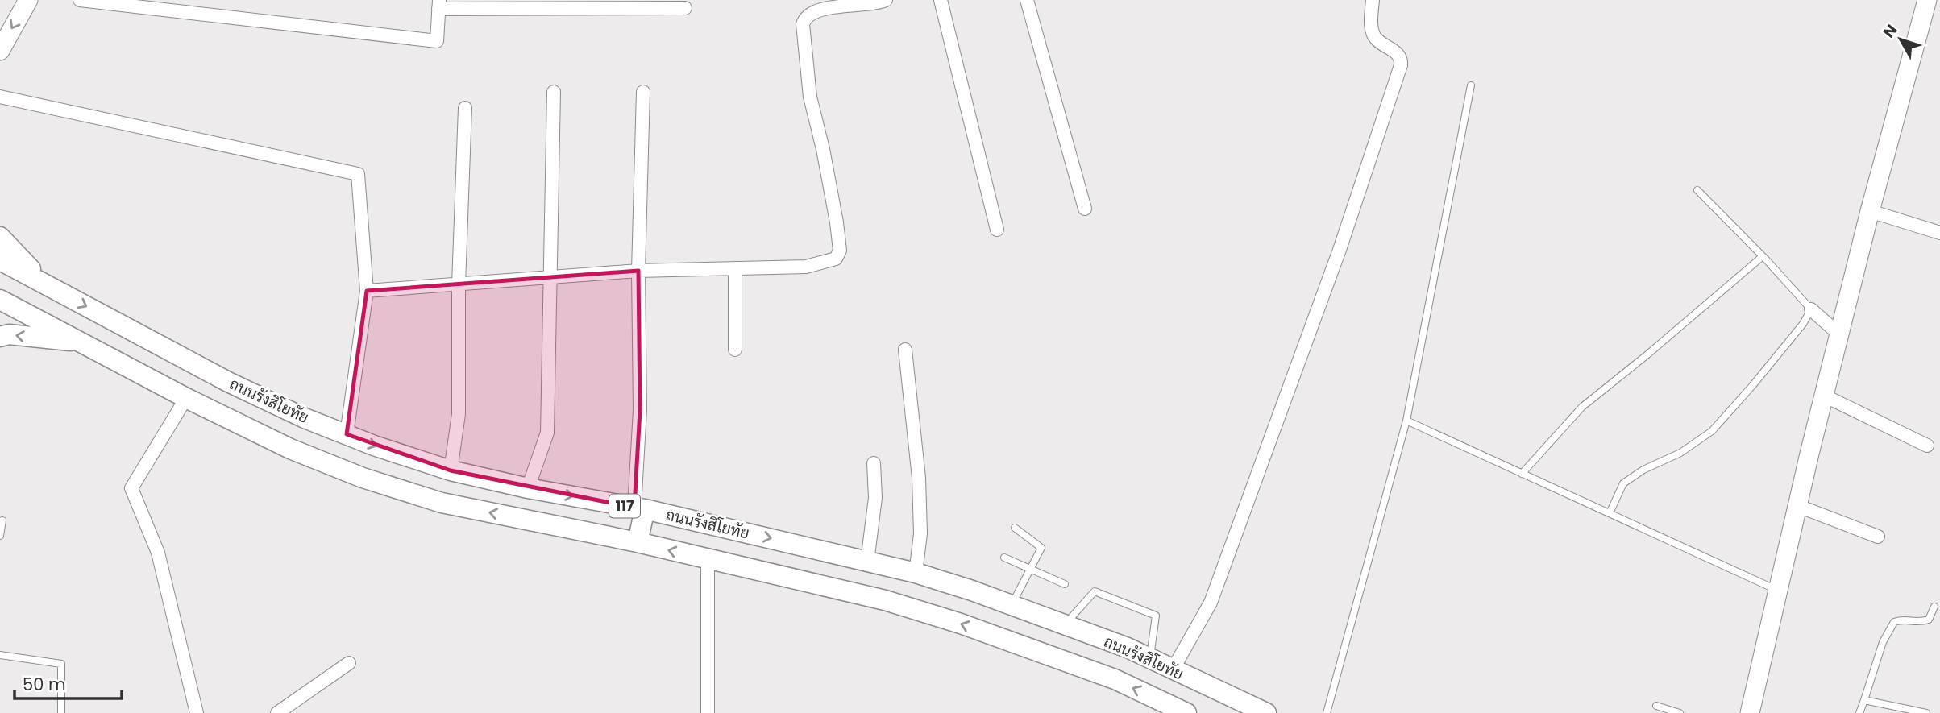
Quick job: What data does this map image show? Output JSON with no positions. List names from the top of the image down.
{
  "streets": {
    "main road": ["ถนนรังสิโยทัย", "117"]
  },
  "scale_bar": "50 m",
  "north": "top left"
}
